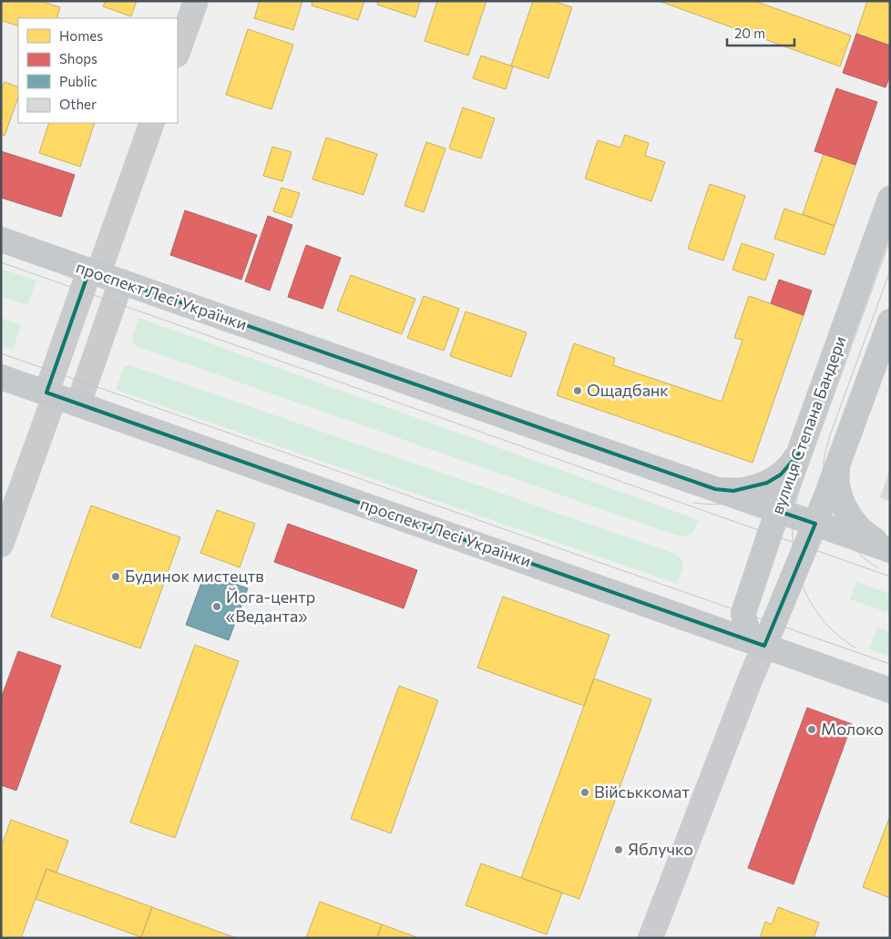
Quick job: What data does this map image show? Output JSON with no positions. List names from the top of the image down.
{
  "streets": {
    "main road": ["проспект Лесі Українки", "вулиця Степана Бандери"]
  },
  "crossings": [
    ["проспект Лесі Українки", "вулиця Степана Бандери"]
  ],
  "places": [
    "Ощадбанк",
    "Будинок мистецтв",
    "Йога-центр «Веданта»",
    "Молоко",
    "Військкомат",
    "Яблучко"
  ],
  "legend": [
    "Homes",
    "Shops",
    "Public",
    "Other"
  ],
  "scale_bar": "20 m"
}
